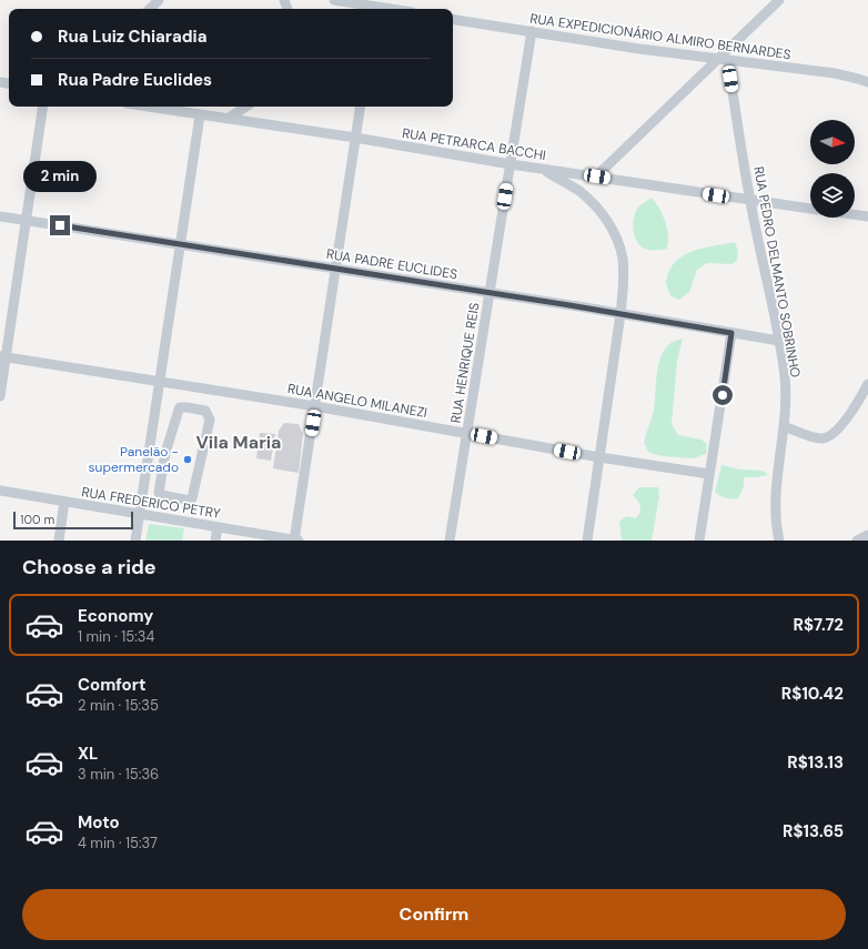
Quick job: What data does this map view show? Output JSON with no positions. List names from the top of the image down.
{
  "streets": {
    "street": [
      "RUA EXPEDICIONÁRIO ALMIRO BERNARDES",
      "RUA PETRARCA BACCHI",
      "RUA PADRE EUCLIDES",
      "RUA PEDRO DELMANTO SOBRINHO",
      "RUA HENRIQUE REIS",
      "RUA ANGELO MILANEZI",
      "RUA FREDERICO PETRY"
    ]
  },
  "crossings": [
    ["RUA EXPEDICIONÁRIO ALMIRO BERNARDES", "RUA PEDRO DELMANTO SOBRINHO"],
    ["RUA EXPEDICIONÁRIO ALMIRO BERNARDES", "RUA HENRIQUE REIS"],
    ["RUA PETRARCA BACCHI", "RUA PEDRO DELMANTO SOBRINHO"],
    ["RUA PETRARCA BACCHI", "RUA HENRIQUE REIS"],
    ["RUA PADRE EUCLIDES", "RUA PEDRO DELMANTO SOBRINHO"],
    ["RUA PADRE EUCLIDES", "RUA HENRIQUE REIS"],
    ["RUA HENRIQUE REIS", "RUA ANGELO MILANEZI"]
  ],
  "districts": ["Vila Maria"],
  "places": ["Panelão - supermercado"],
  "scale_bar": "100 m",
  "north": "right",
  "page": {
    "banner": ["Rua Luiz Chiaradia", "Rua Padre Euclides"],
    "bubble": "2 min",
    "scale": "100 m",
    "heading": "Choose a ride",
    "list": [
      {
        "name": "Economy",
        "note": "1 min · 15:34",
        "value": "R$7.72"
      },
      {
        "name": "Comfort",
        "note": "2 min · 15:35",
        "value": "R$10.42"
      },
      {
        "name": "XL",
        "note": "3 min · 15:36",
        "value": "R$13.13"
      },
      {
        "name": "Moto",
        "note": "4 min · 15:37",
        "value": "R$13.65"
      }
    ],
    "buttons": "Confirm"
  }
}
